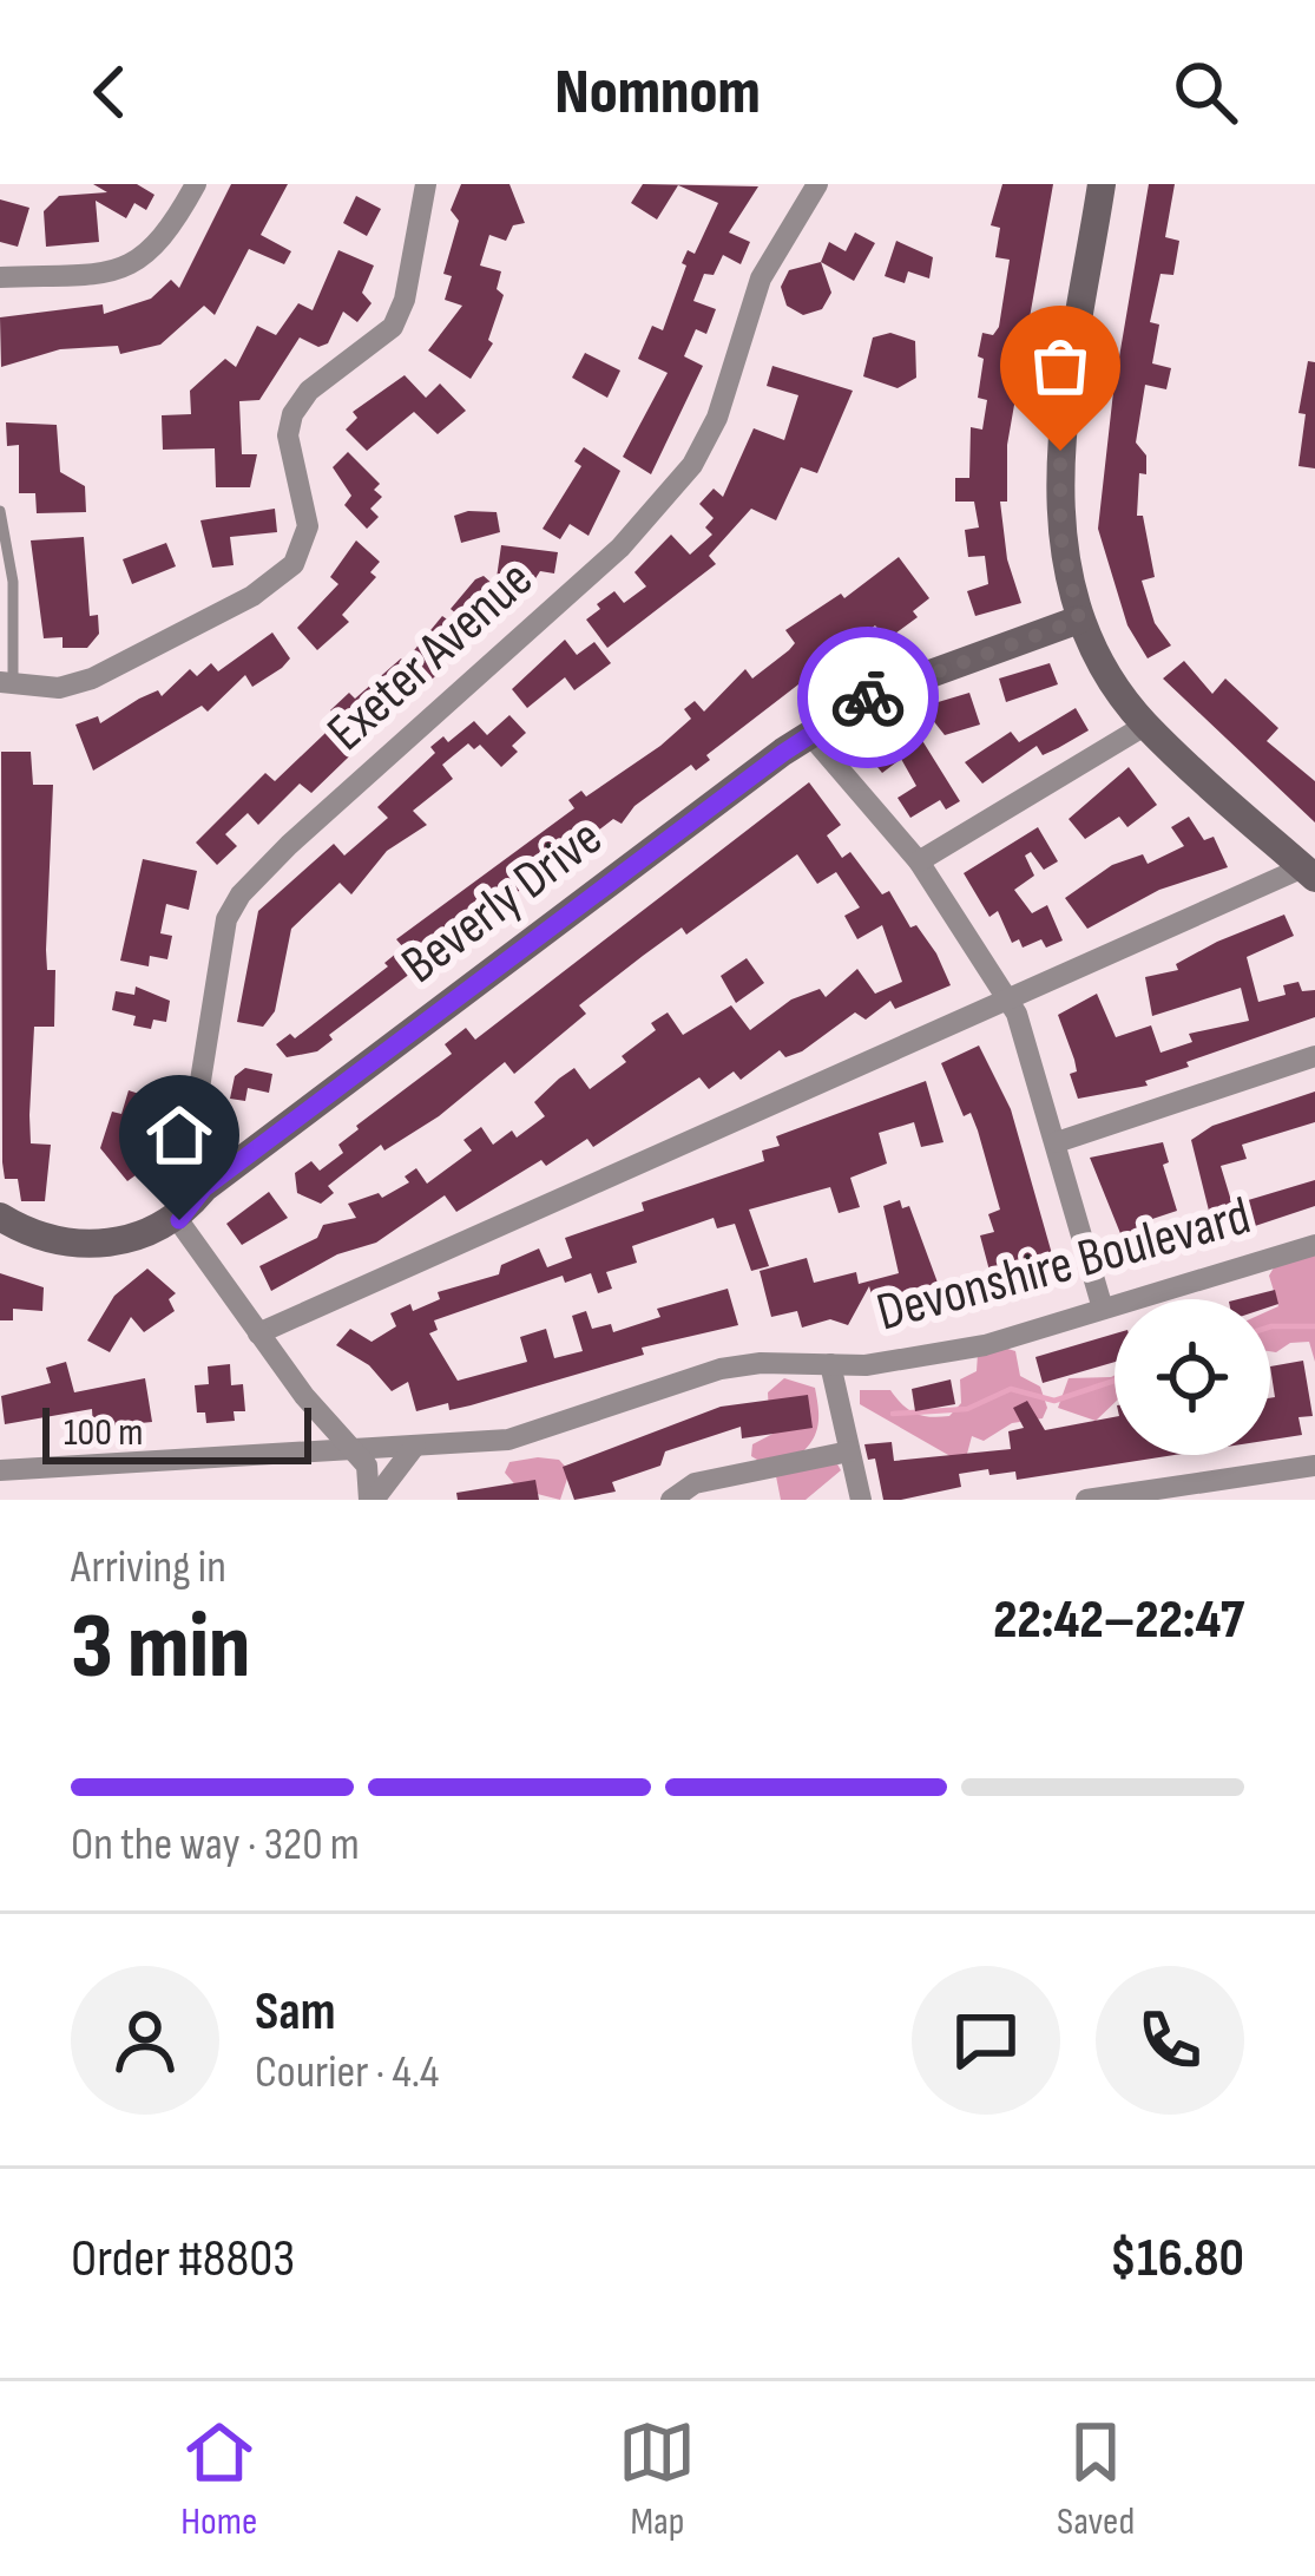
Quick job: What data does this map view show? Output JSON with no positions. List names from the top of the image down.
{
  "streets": {
    "street": ["Exeter Avenue", "Beverly Drive", "Devonshire Boulevard"]
  },
  "crossings": [
    ["Exeter Avenue", "Beverly Drive"]
  ],
  "scale_bar": "100 m",
  "page": {
    "header": "Nomnom",
    "scale": "100 m",
    "heading": ["3 min", "Arriving in", "22:42–22:47"],
    "panel": [
      "Sam",
      "Courier · 4.4",
      "Order #8803",
      "$16.80"
    ],
    "bar": "On the way · 320 m",
    "tabs": ["Home", "Map", "Saved"]
  }
}
